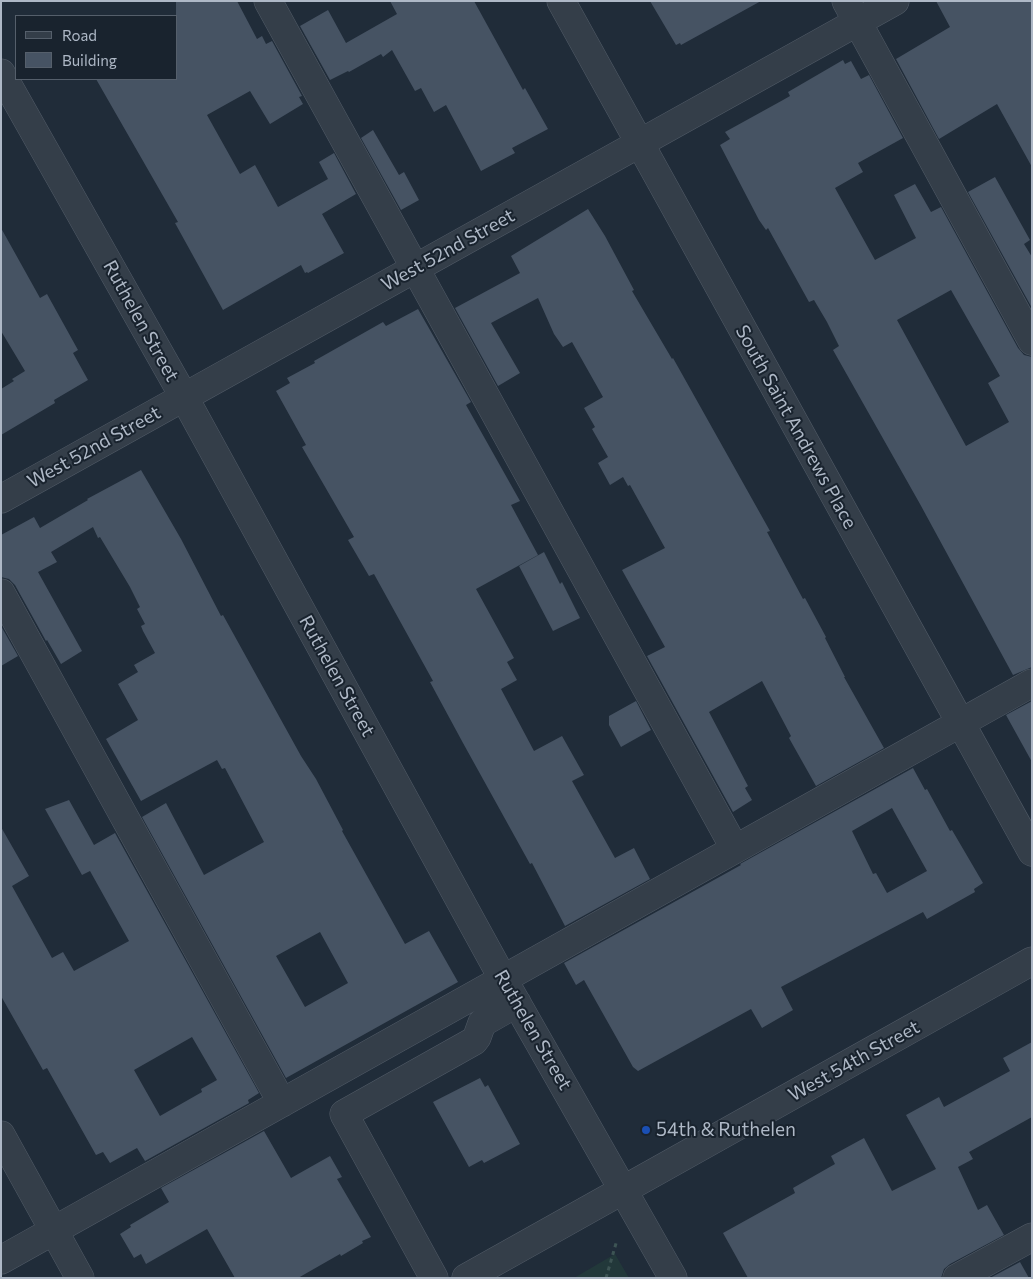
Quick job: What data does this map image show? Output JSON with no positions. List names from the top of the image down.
{
  "streets": {
    "street": [
      "West 52nd Street",
      "Ruthelen Street",
      "South Saint Andrews Place",
      "West 54th Street"
    ]
  },
  "crossings": [
    ["West 52nd Street", "Ruthelen Street"],
    ["West 52nd Street", "South Saint Andrews Place"],
    ["Ruthelen Street", "West 54th Street"]
  ],
  "places": ["54th & Ruthelen"],
  "legend": ["Road", "Building"]
}
